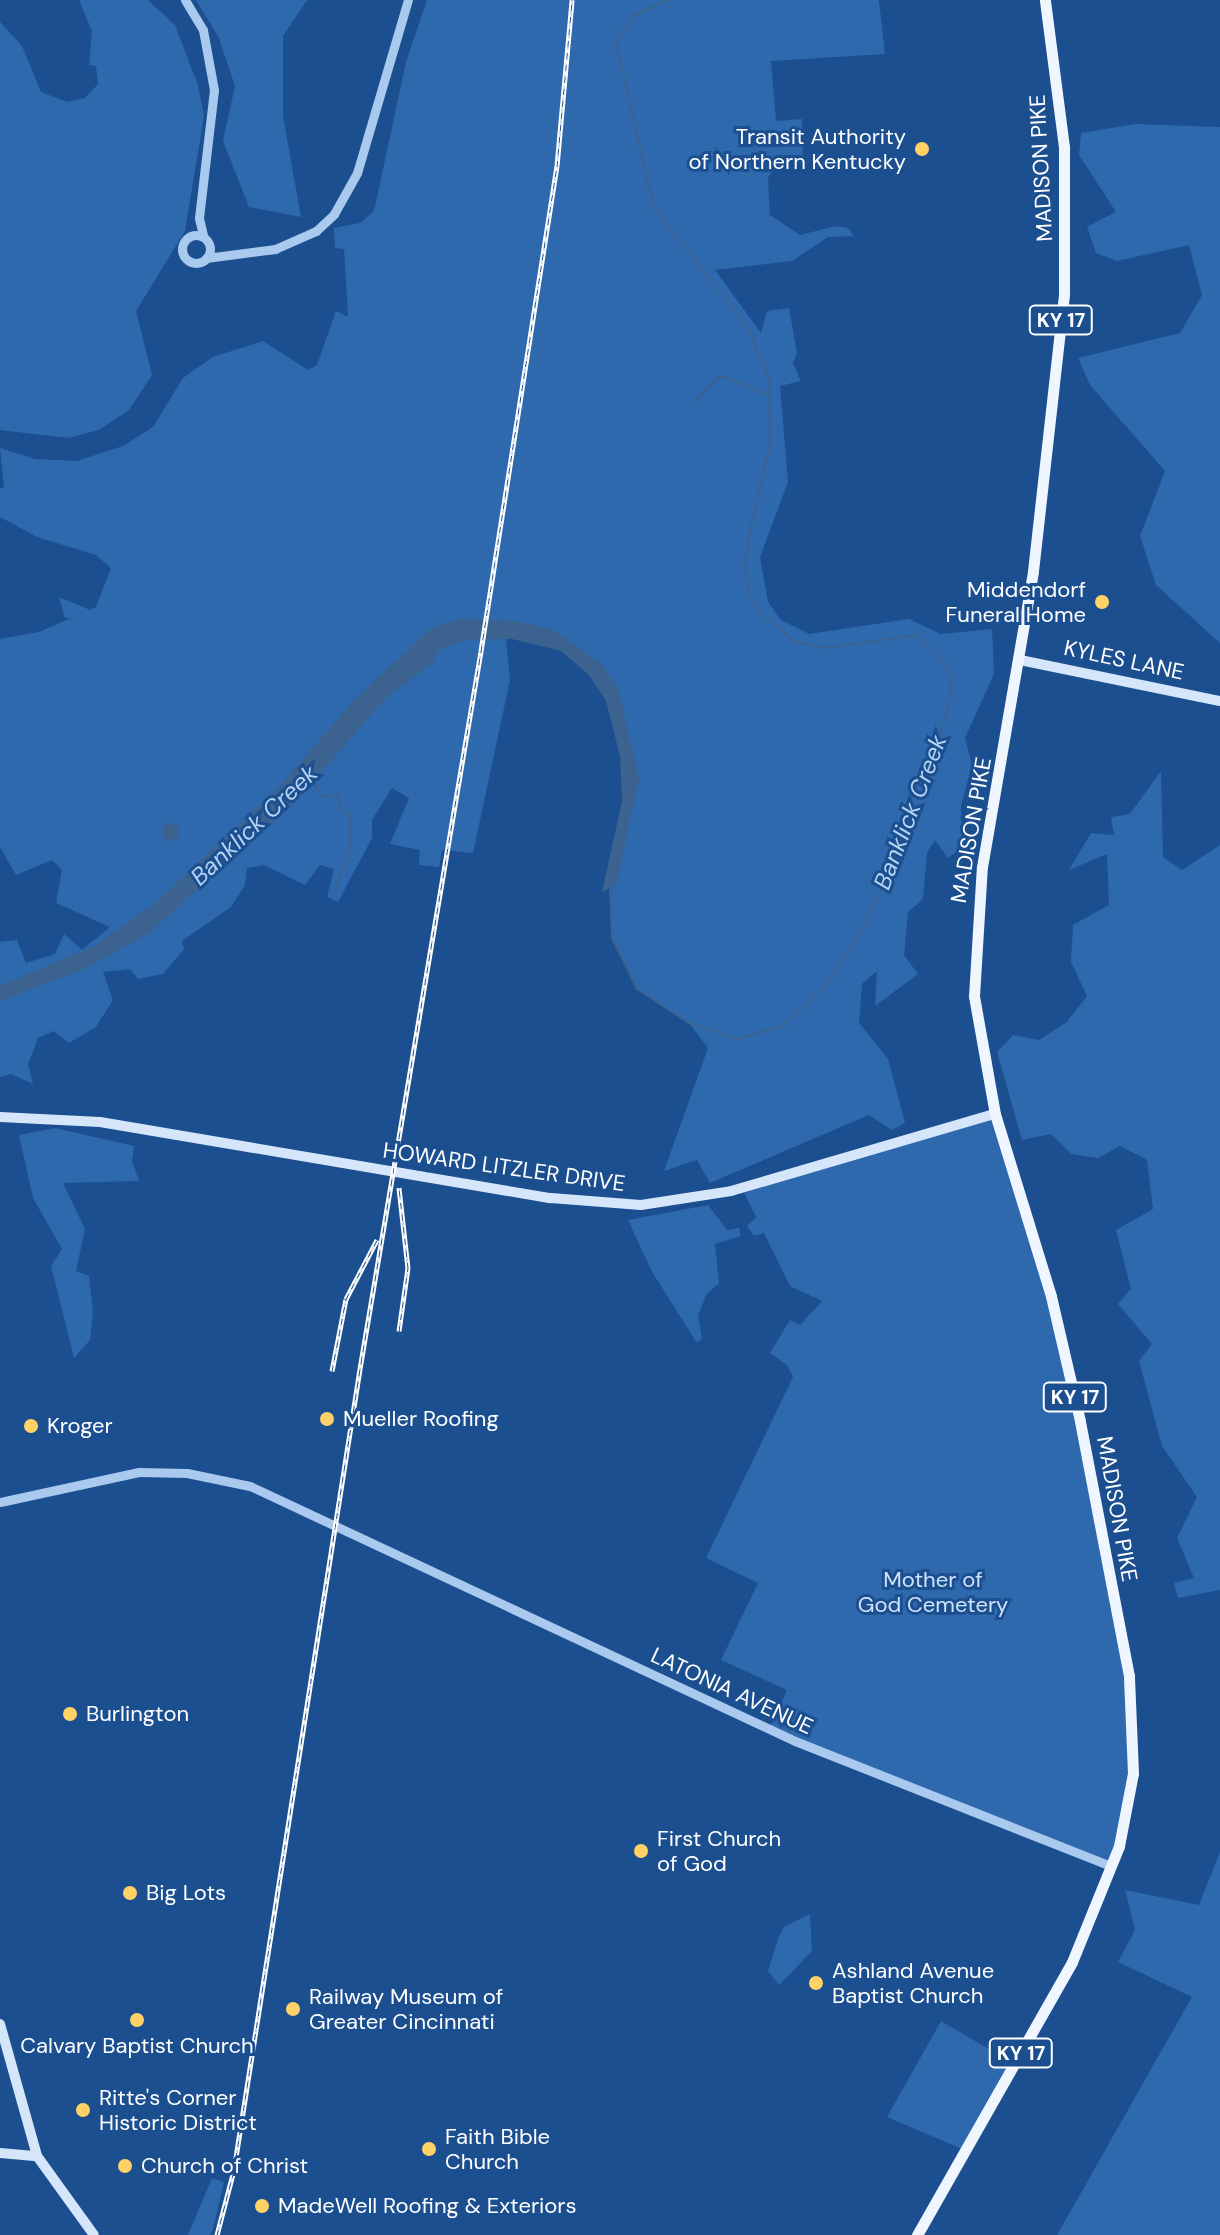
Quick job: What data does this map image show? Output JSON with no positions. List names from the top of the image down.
{
  "streets": {
    "main road": [
      "MADISON PIKE",
      "KY 17",
      "KYLES LANE",
      "HOWARD LITZLER DRIVE"
    ],
    "street": ["LATONIA AVENUE"]
  },
  "crossings": [
    ["MADISON PIKE", "KY 17"],
    ["MADISON PIKE", "KYLES LANE"],
    ["MADISON PIKE", "HOWARD LITZLER DRIVE"],
    ["MADISON PIKE", "LATONIA AVENUE"],
    ["KY 17", "LATONIA AVENUE"]
  ],
  "water": ["Banklick Creek"],
  "parks": ["Mother of God Cemetery"],
  "places": [
    "Transit Authority of Northern Kentucky",
    "Middendorf Funeral Home",
    "Mueller Roofing",
    "Kroger",
    "Burlington",
    "First Church of God",
    "Big Lots",
    "Ashland Avenue Baptist Church",
    "Railway Museum of Greater Cincinnati",
    "Calvary Baptist Church",
    "Ritte's Corner Historic District",
    "Faith Bible Church",
    "Church of Christ",
    "MadeWell Roofing & Exteriors"
  ]
}
